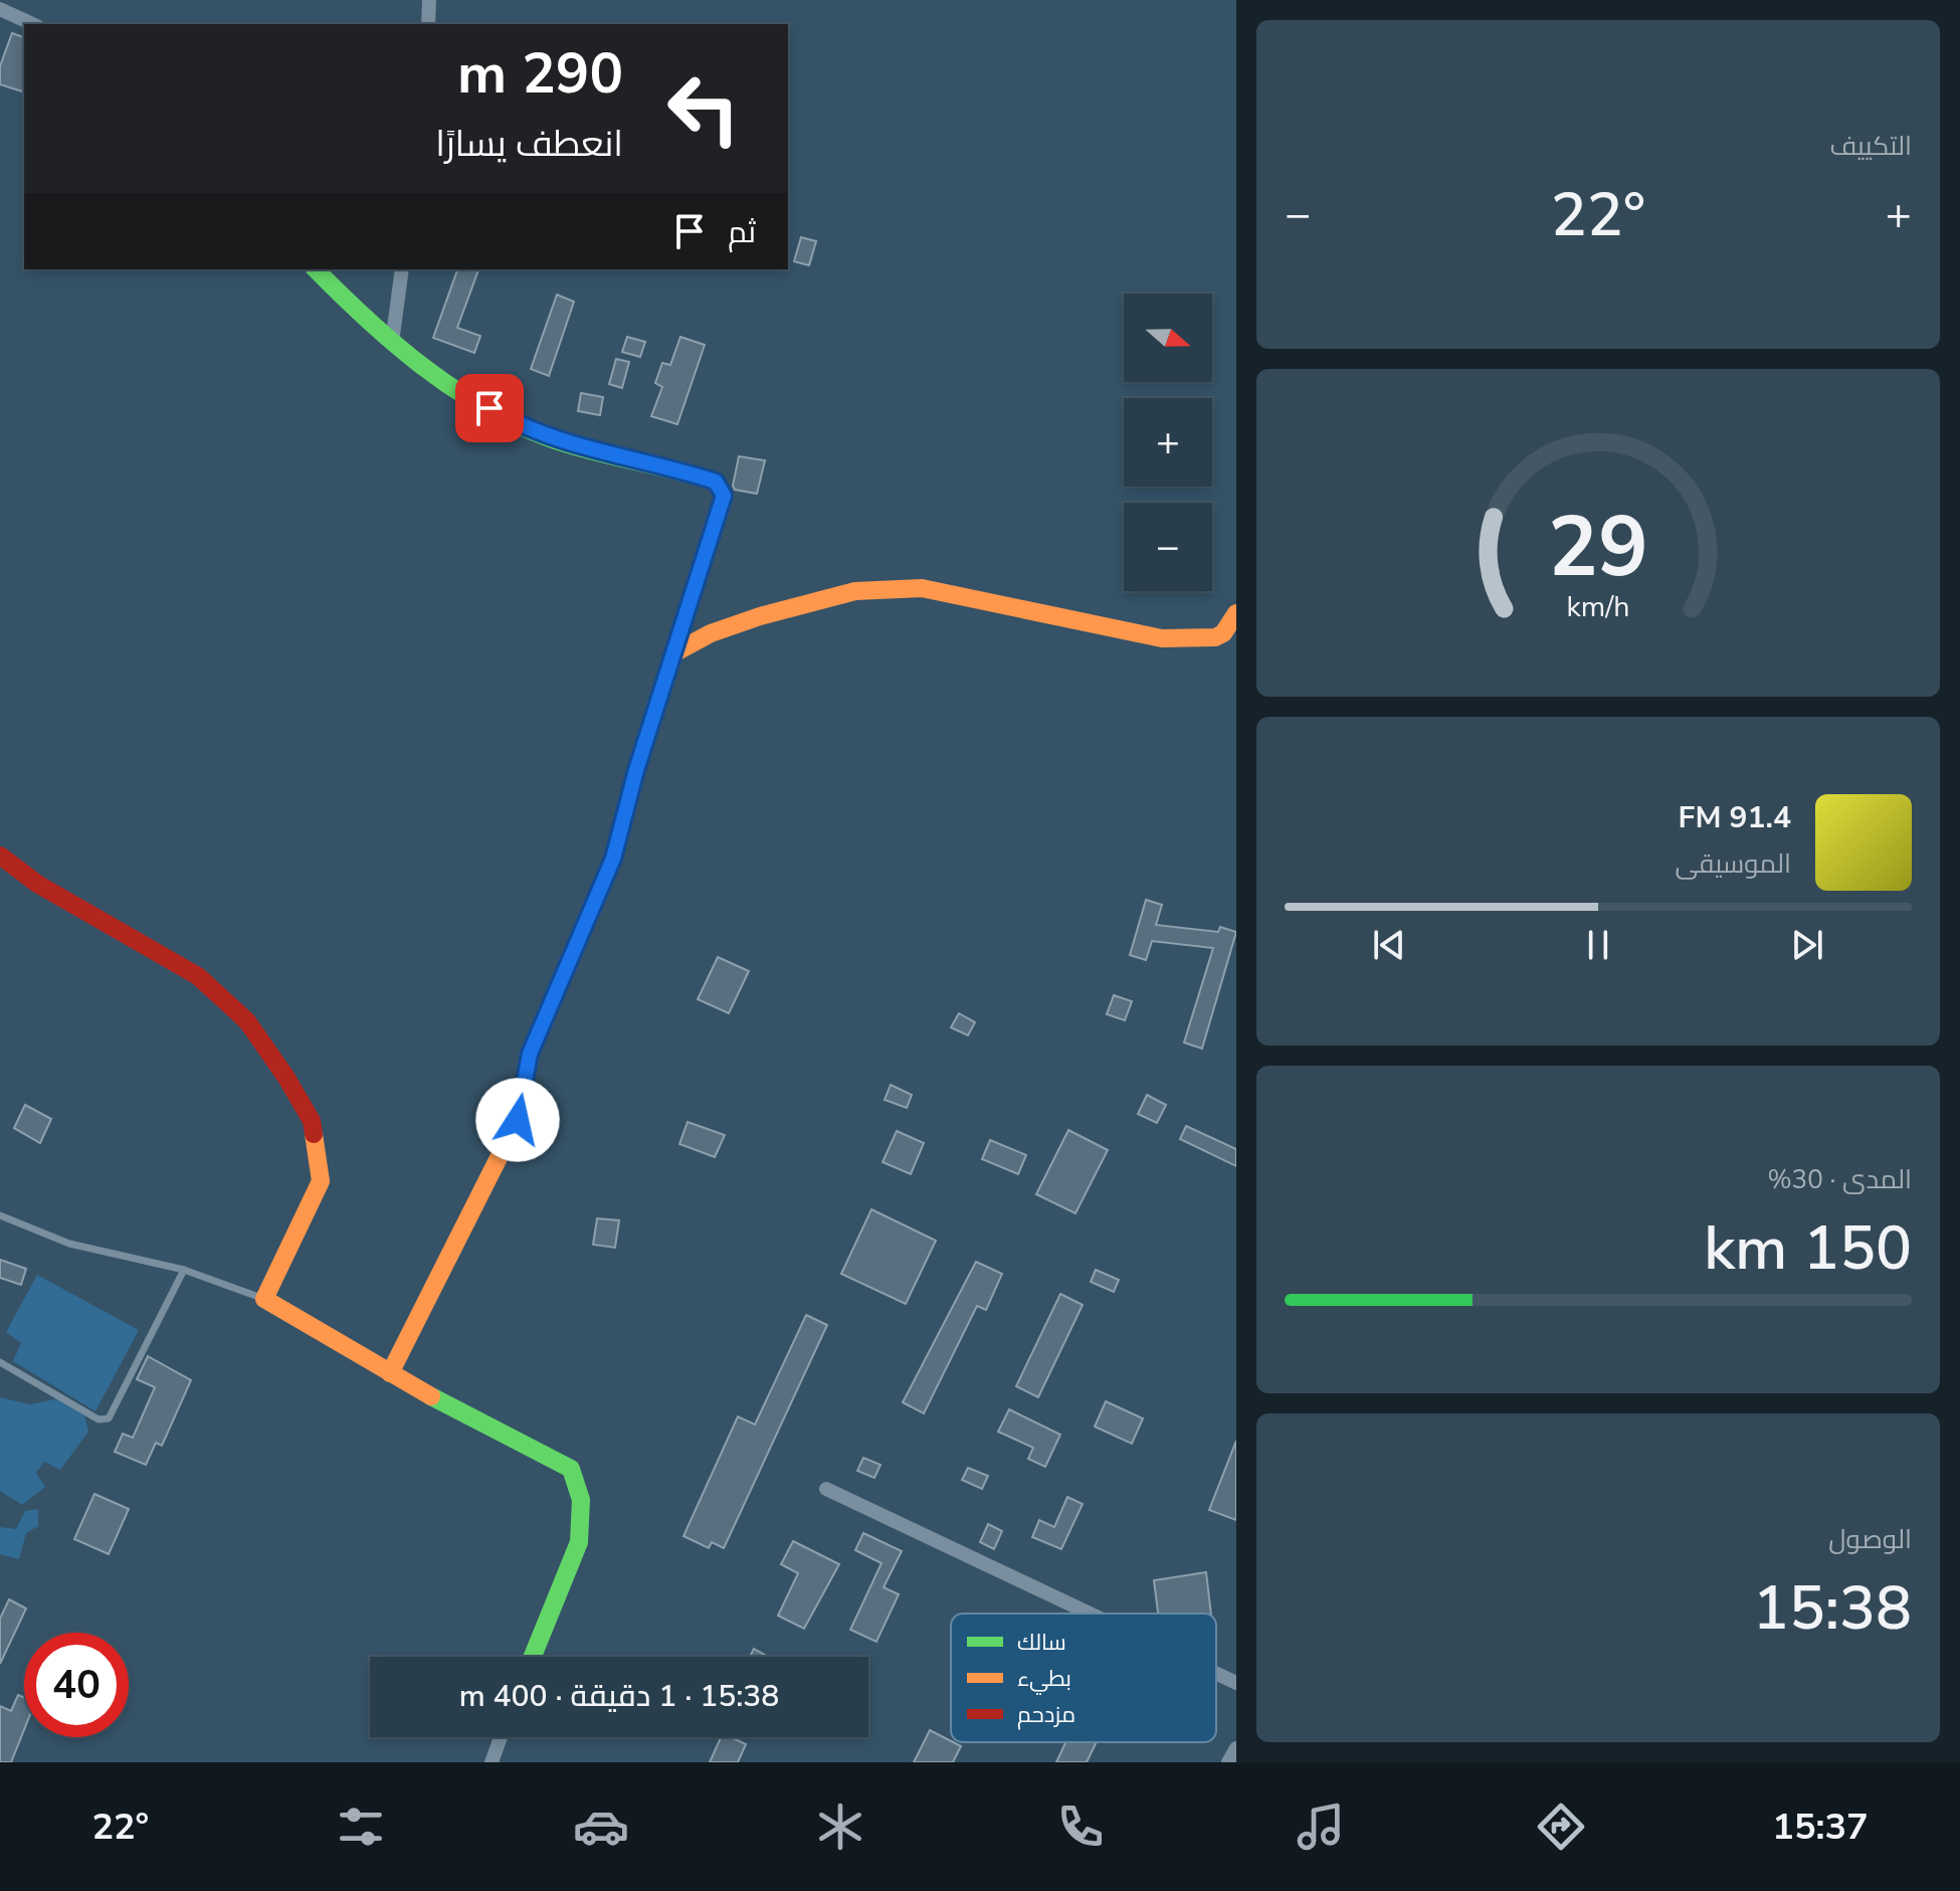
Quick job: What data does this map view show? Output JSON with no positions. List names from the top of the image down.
{
  "legend": ["سالك", "بطيء", "مزدحم"],
  "north": "right",
  "page": {
    "tile": [
      "التكييف",
      ["المدى · 30%", "150 km"],
      ["الوصول", "15:38"]
    ],
    "turn": ["290 m", "انعطف يسارًا"],
    "heat": ["−", "22°", "+"],
    "then": "ثم",
    "map_buttons": ["+", "−"],
    "song": ["91.4 FM", "الموسيقى"],
    "limit": "40",
    "trip": "15:38 · 1 دقيقة · 400 m",
    "tabs": ["15:37", "22°"],
    "gauge": ["29", "km/h"]
  }
}
